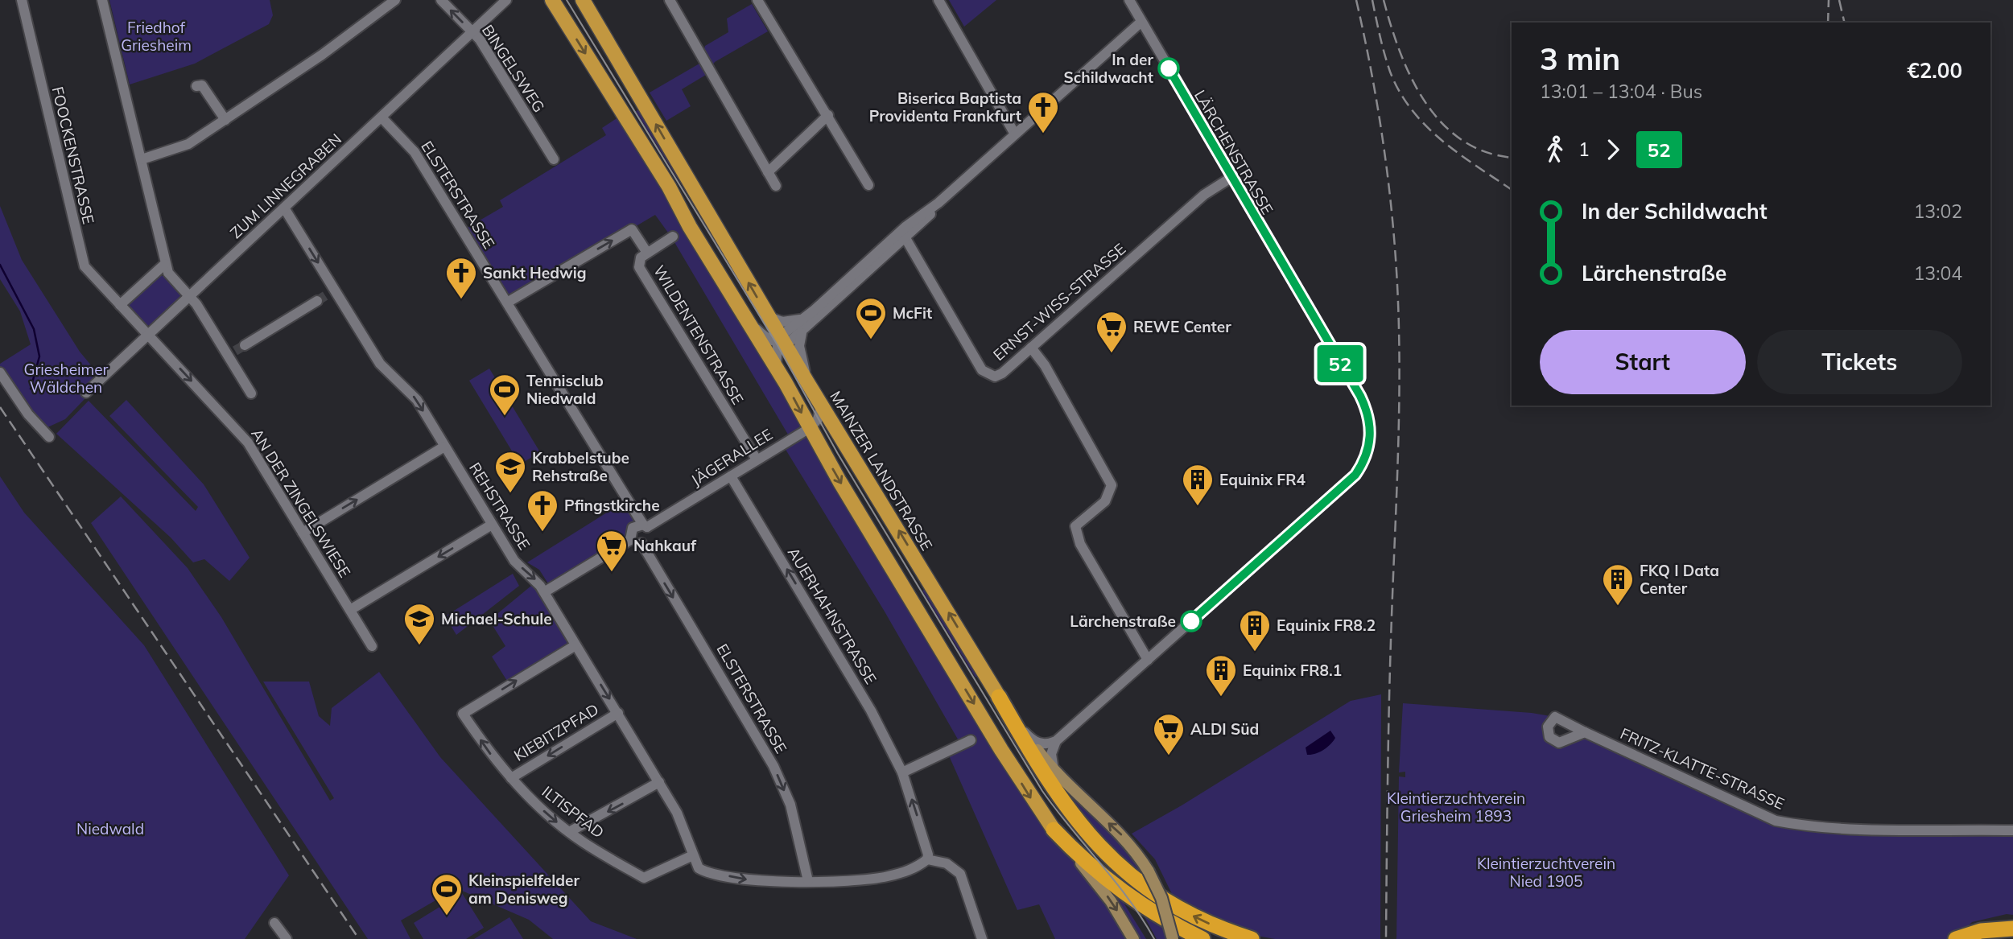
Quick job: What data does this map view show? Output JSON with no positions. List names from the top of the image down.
{
  "streets": {
    "main road": ["MAINZER LANDSTRASSE"],
    "street": [
      "BINGELSWEG",
      "LÄRCHENSTRASSE",
      "FOOCKENSTRASSE",
      "ZUM LINNEGRABEN",
      "ELSTERSTRASSE",
      "ERNST-WISS-STRASSE",
      "WILDENTENSTRASSE",
      "JÄGERALLEE",
      "AN DER ZINGELSWIESE",
      "REHSTRASSE",
      "AUERHAHNSTRASSE",
      "KIEBITZPFAD",
      "FRITZ-KLATTE-STRASSE",
      "ILTISPFAD"
    ]
  },
  "crossings": [
    ["BINGELSWEG", "ZUM LINNEGRABEN"],
    ["LÄRCHENSTRASSE", "ERNST-WISS-STRASSE"],
    ["FOOCKENSTRASSE", "ZUM LINNEGRABEN"],
    ["FOOCKENSTRASSE", "AN DER ZINGELSWIESE"],
    ["ZUM LINNEGRABEN", "ELSTERSTRASSE"],
    ["ZUM LINNEGRABEN", "AN DER ZINGELSWIESE"],
    ["ZUM LINNEGRABEN", "REHSTRASSE"],
    ["ELSTERSTRASSE", "JÄGERALLEE"],
    ["WILDENTENSTRASSE", "JÄGERALLEE"],
    ["JÄGERALLEE", "REHSTRASSE"],
    ["JÄGERALLEE", "AUERHAHNSTRASSE"],
    ["REHSTRASSE", "KIEBITZPFAD"],
    ["REHSTRASSE", "ILTISPFAD"],
    ["KIEBITZPFAD", "ILTISPFAD"]
  ],
  "one_way": ["ELSTERSTRASSE", "REHSTRASSE", "AUERHAHNSTRASSE"],
  "parks": [
    "Friedhof Griesheim",
    "Griesheimer Wäldchen",
    "Kleintierzuchtverein Griesheim 1893",
    "Niedwald",
    "Kleintierzuchtverein Nied 1905"
  ],
  "places": {
    "other": ["In der Schildwacht", "Lärchenstraße"],
    "church": ["Biserica Baptista Providenta Frankfurt", "Sankt Hedwig", "Pfingstkirche"],
    "sports": ["McFit", "Tennisclub Niedwald", "Kleinspielfelder am Denisweg"],
    "supermarket": ["REWE Center", "Nahkauf", "ALDI Süd"],
    "school or university": ["Krabbelstube Rehstraße", "Michael-Schule"],
    "building": [
      "Equinix FR4",
      "FKQ I Data Center",
      "Equinix FR8.2",
      "Equinix FR8.1"
    ]
  },
  "lines": ["bus line 52"],
  "page": {
    "on_map": "52",
    "heading": ["3 min", "13:01 – 13:04 · Bus", "€2.00"],
    "legs": ["1", "52"],
    "list": [
      {
        "name": "In der Schildwacht",
        "value": "13:02"
      },
      {
        "name": "Lärchenstraße",
        "value": "13:04"
      }
    ],
    "buttons": ["Start", "Tickets"]
  }
}
